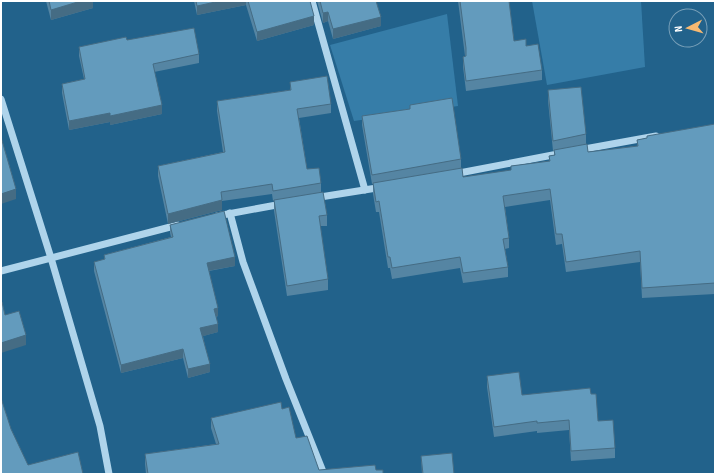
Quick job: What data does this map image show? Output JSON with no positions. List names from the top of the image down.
{
  "north": "left"
}
